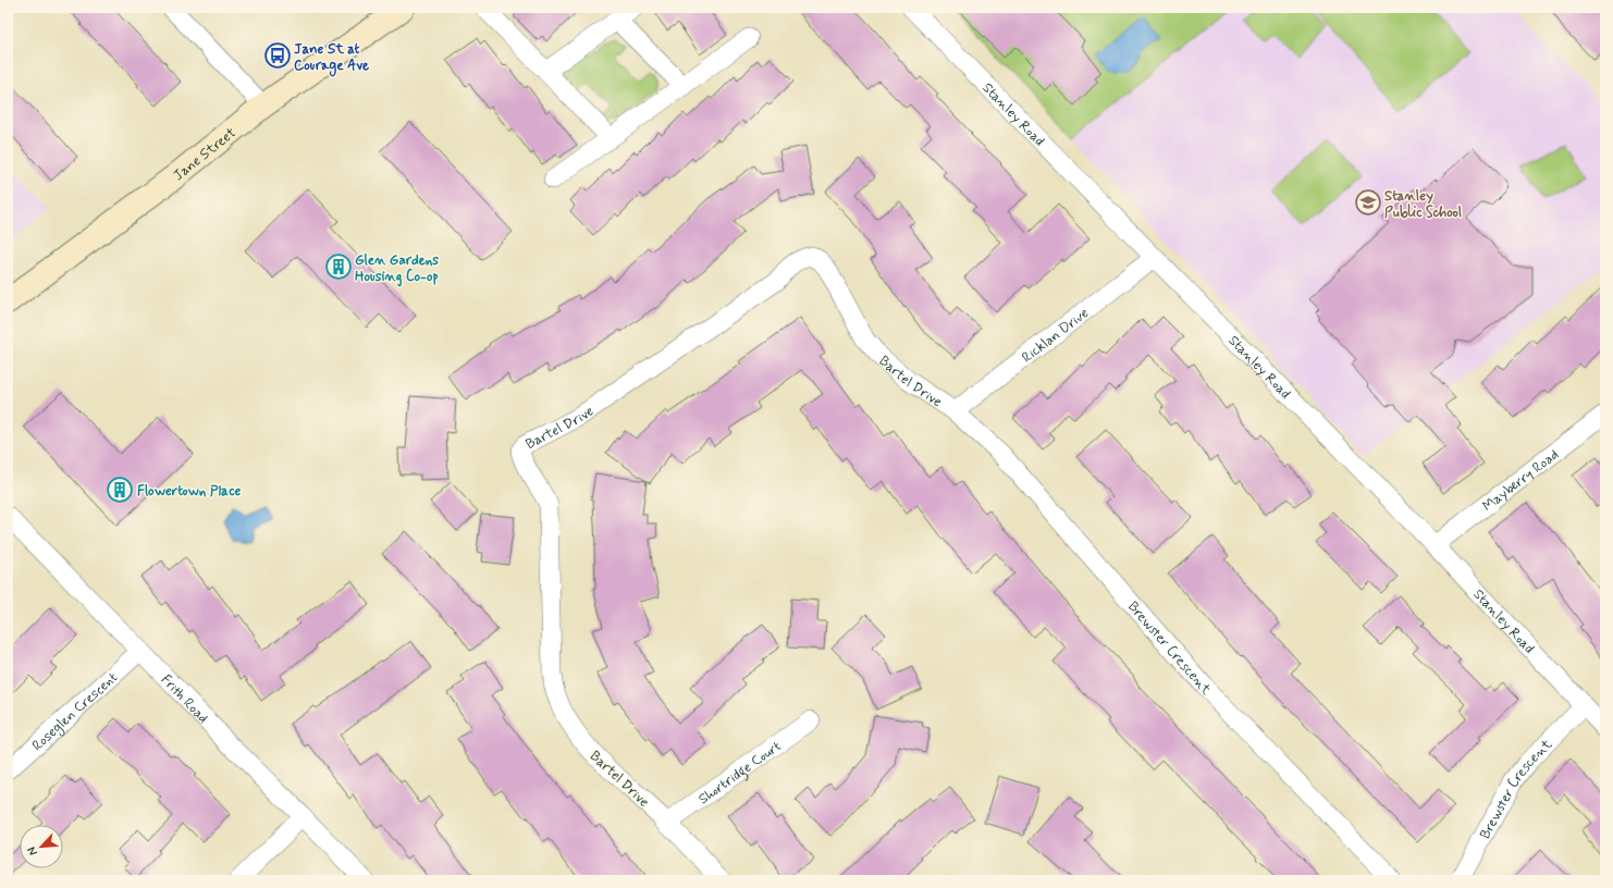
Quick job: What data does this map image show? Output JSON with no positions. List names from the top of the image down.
{
  "streets": {
    "main road": ["Jane Street"],
    "street": [
      "Stanley Road",
      "Ricklan Drive",
      "Bartel Drive",
      "Mayberry Road",
      "Brewster Crescent",
      "Frith Road",
      "Roseglen Crescent",
      "Shortridge Court"
    ]
  },
  "crossings": [
    ["Stanley Road", "Ricklan Drive"],
    ["Stanley Road", "Mayberry Road"],
    ["Stanley Road", "Brewster Crescent"],
    ["Ricklan Drive", "Bartel Drive"],
    ["Ricklan Drive", "Brewster Crescent"],
    ["Bartel Drive", "Brewster Crescent"],
    ["Bartel Drive", "Shortridge Court"],
    ["Frith Road", "Roseglen Crescent"]
  ],
  "places": {
    "bus stop": ["Jane St at Courage Ave"],
    "school or university": ["Stanley Public School"],
    "building": ["Glen Gardens Housing Co-op", "Flowertown Place"]
  },
  "north": "bottom left"
}
